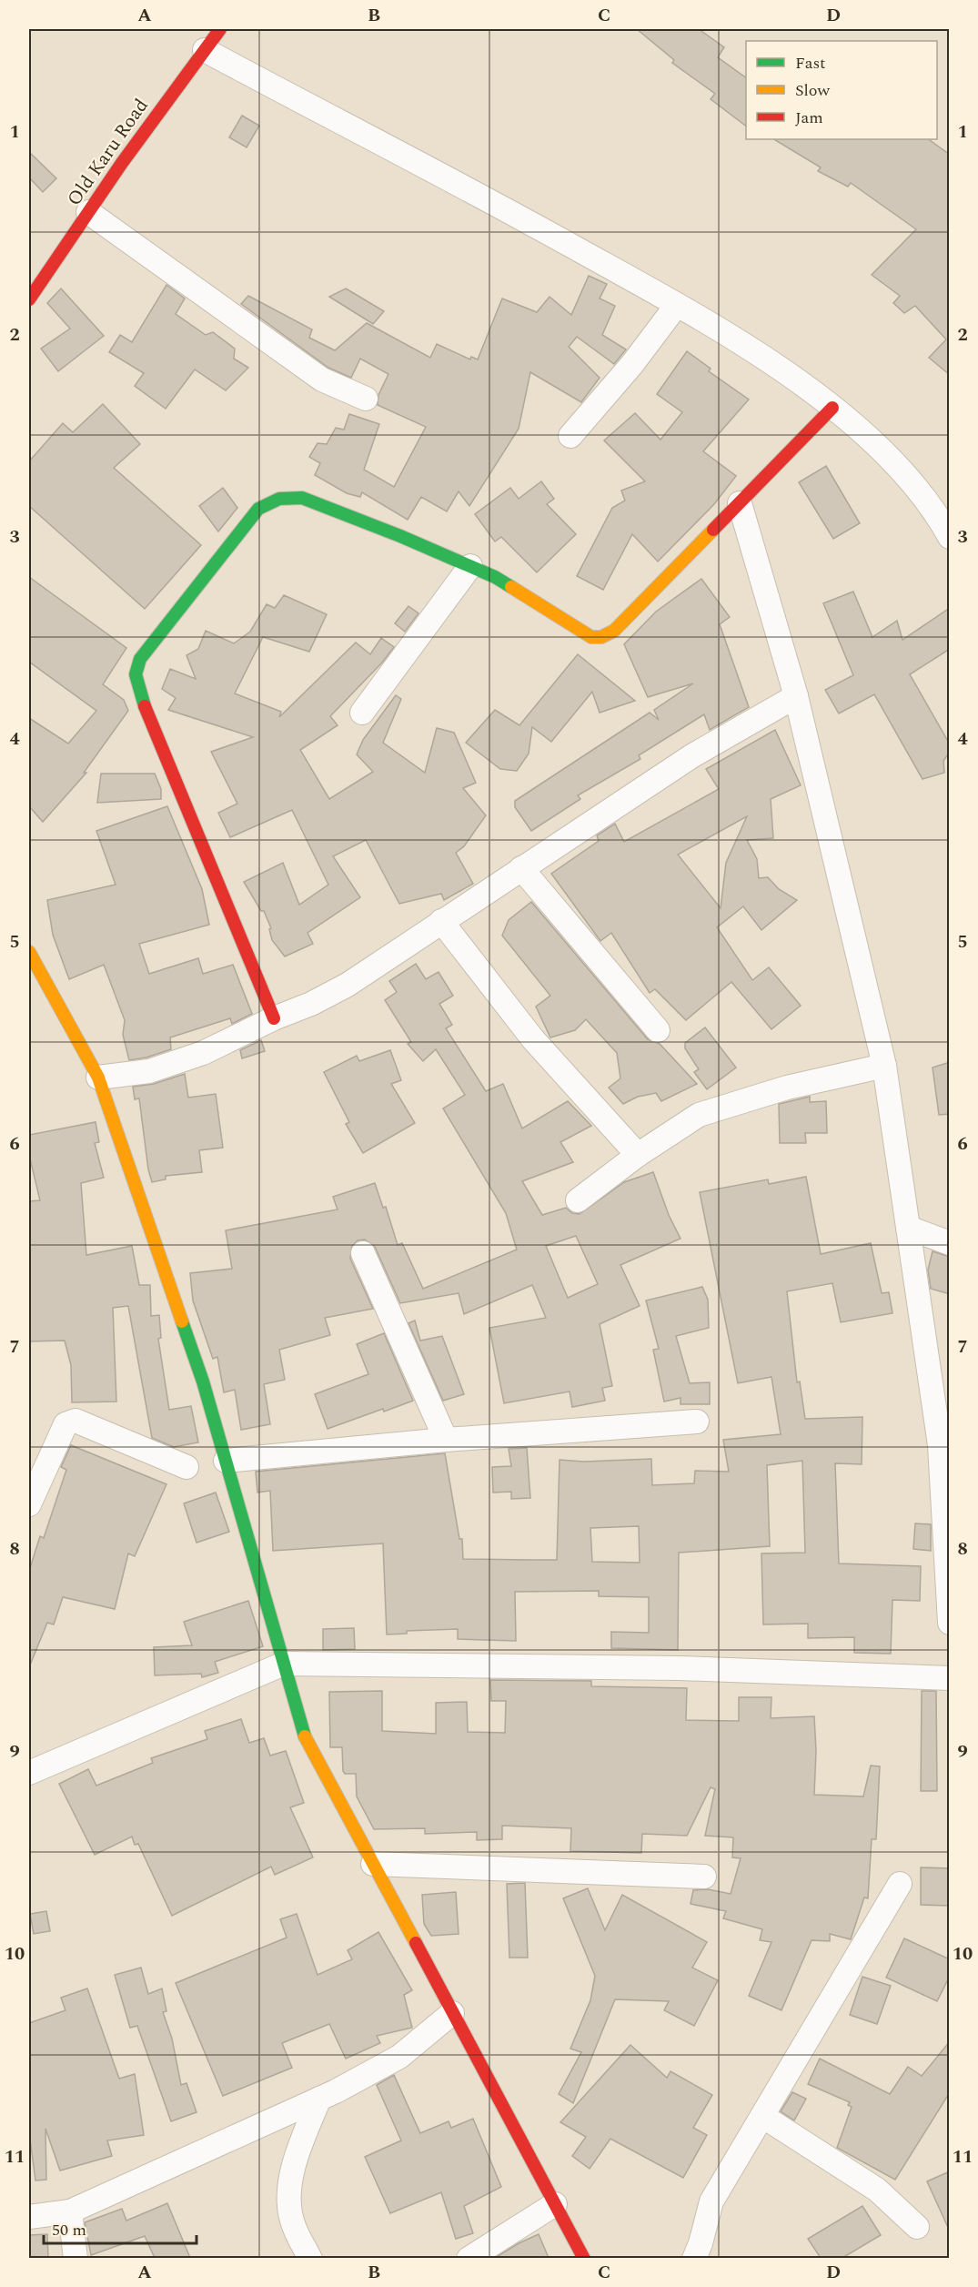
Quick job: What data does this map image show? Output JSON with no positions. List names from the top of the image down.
{
  "streets": {
    "street": ["Old Karu Road"]
  },
  "legend": ["Fast", "Slow", "Jam"],
  "scale_bar": "50 m",
  "grid": {
    "columns": [
      "A",
      "B",
      "C",
      "D"
    ],
    "rows": [
      "1",
      "2",
      "3",
      "4",
      "5",
      "6",
      "7",
      "8",
      "9",
      "10",
      "11"
    ]
  }
}
